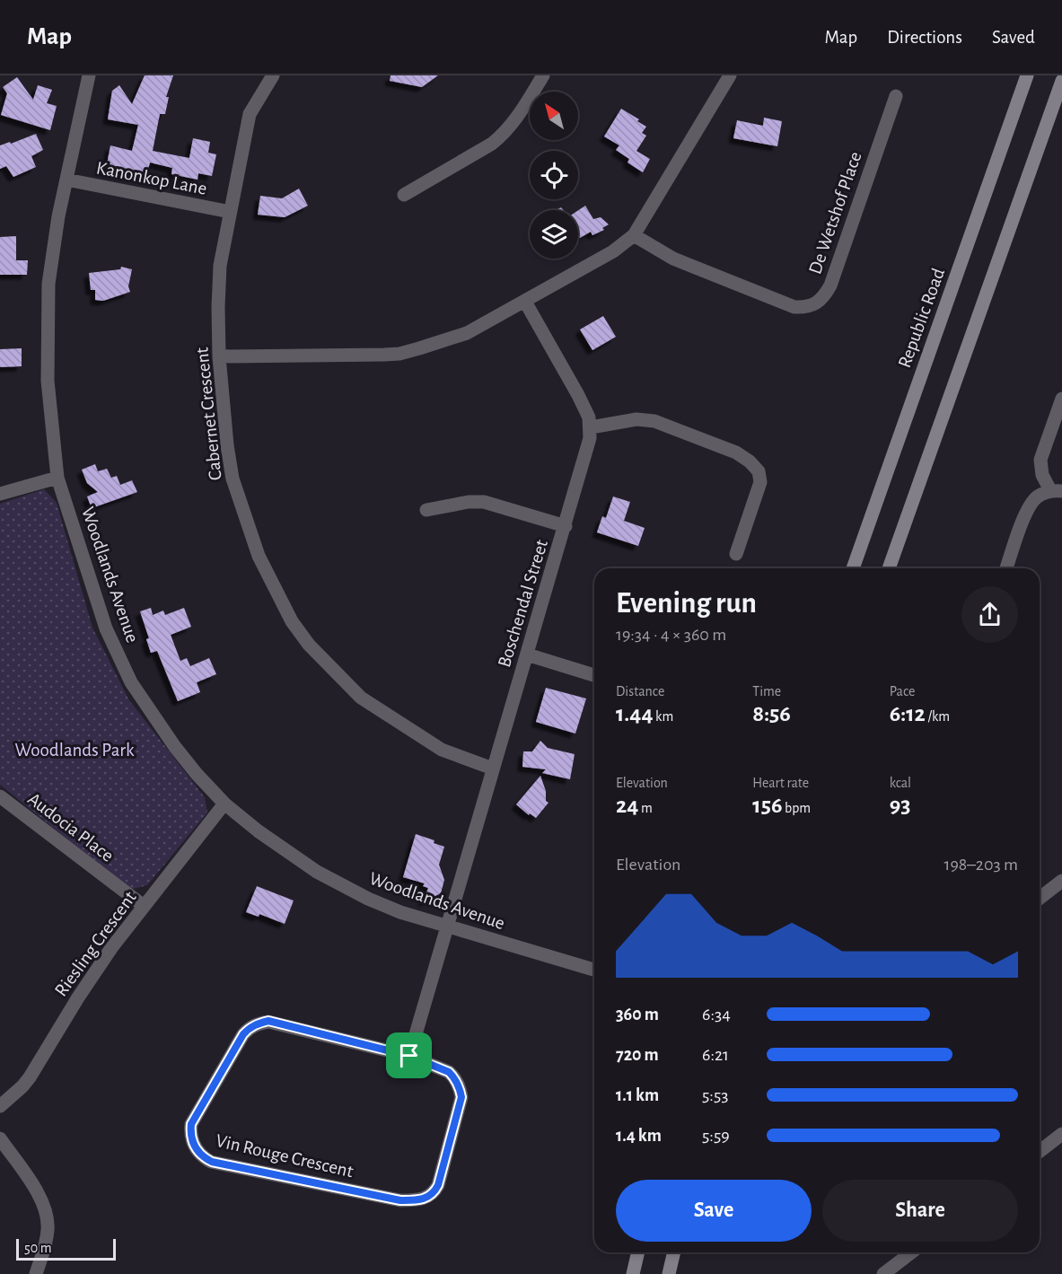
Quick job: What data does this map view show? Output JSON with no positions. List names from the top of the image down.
{
  "streets": {
    "main road": ["Republic Road"],
    "street": [
      "Kanonkop Lane",
      "De Wetshof Place",
      "Cabernet Crescent",
      "Woodlands Avenue",
      "Boschendal Street",
      "Audocia Place",
      "Riesling Crescent",
      "Vin Rouge Crescent"
    ]
  },
  "crossings": [
    ["Kanonkop Lane", "Cabernet Crescent"],
    ["Kanonkop Lane", "Woodlands Avenue"],
    ["Cabernet Crescent", "Boschendal Street"],
    ["Woodlands Avenue", "Boschendal Street"],
    ["Woodlands Avenue", "Riesling Crescent"],
    ["Audocia Place", "Riesling Crescent"]
  ],
  "parks": ["Woodlands Park"],
  "scale_bar": "50 m",
  "north": "top left",
  "page": {
    "header": "Map",
    "nav": ["Map", "Directions", "Saved"],
    "heading": ["Evening run", "19:34 · 4 × 360 m"],
    "stats": [
      ["Distance", "1.44 km"],
      ["Time", "8:56"],
      ["Pace", "6:12 /km"],
      ["Elevation", "24 m"],
      ["Heart rate", "156 bpm"],
      ["kcal", "93"]
    ],
    "chart": ["Elevation", "198–203 m"],
    "list": [
      {
        "name": "360 m",
        "note": "6:34"
      },
      {
        "name": "720 m",
        "note": "6:21"
      },
      {
        "name": "1.1 km",
        "note": "5:53"
      },
      {
        "name": "1.4 km",
        "note": "5:59"
      }
    ],
    "buttons": ["Save", "Share"],
    "scale": "50 m"
  }
}
